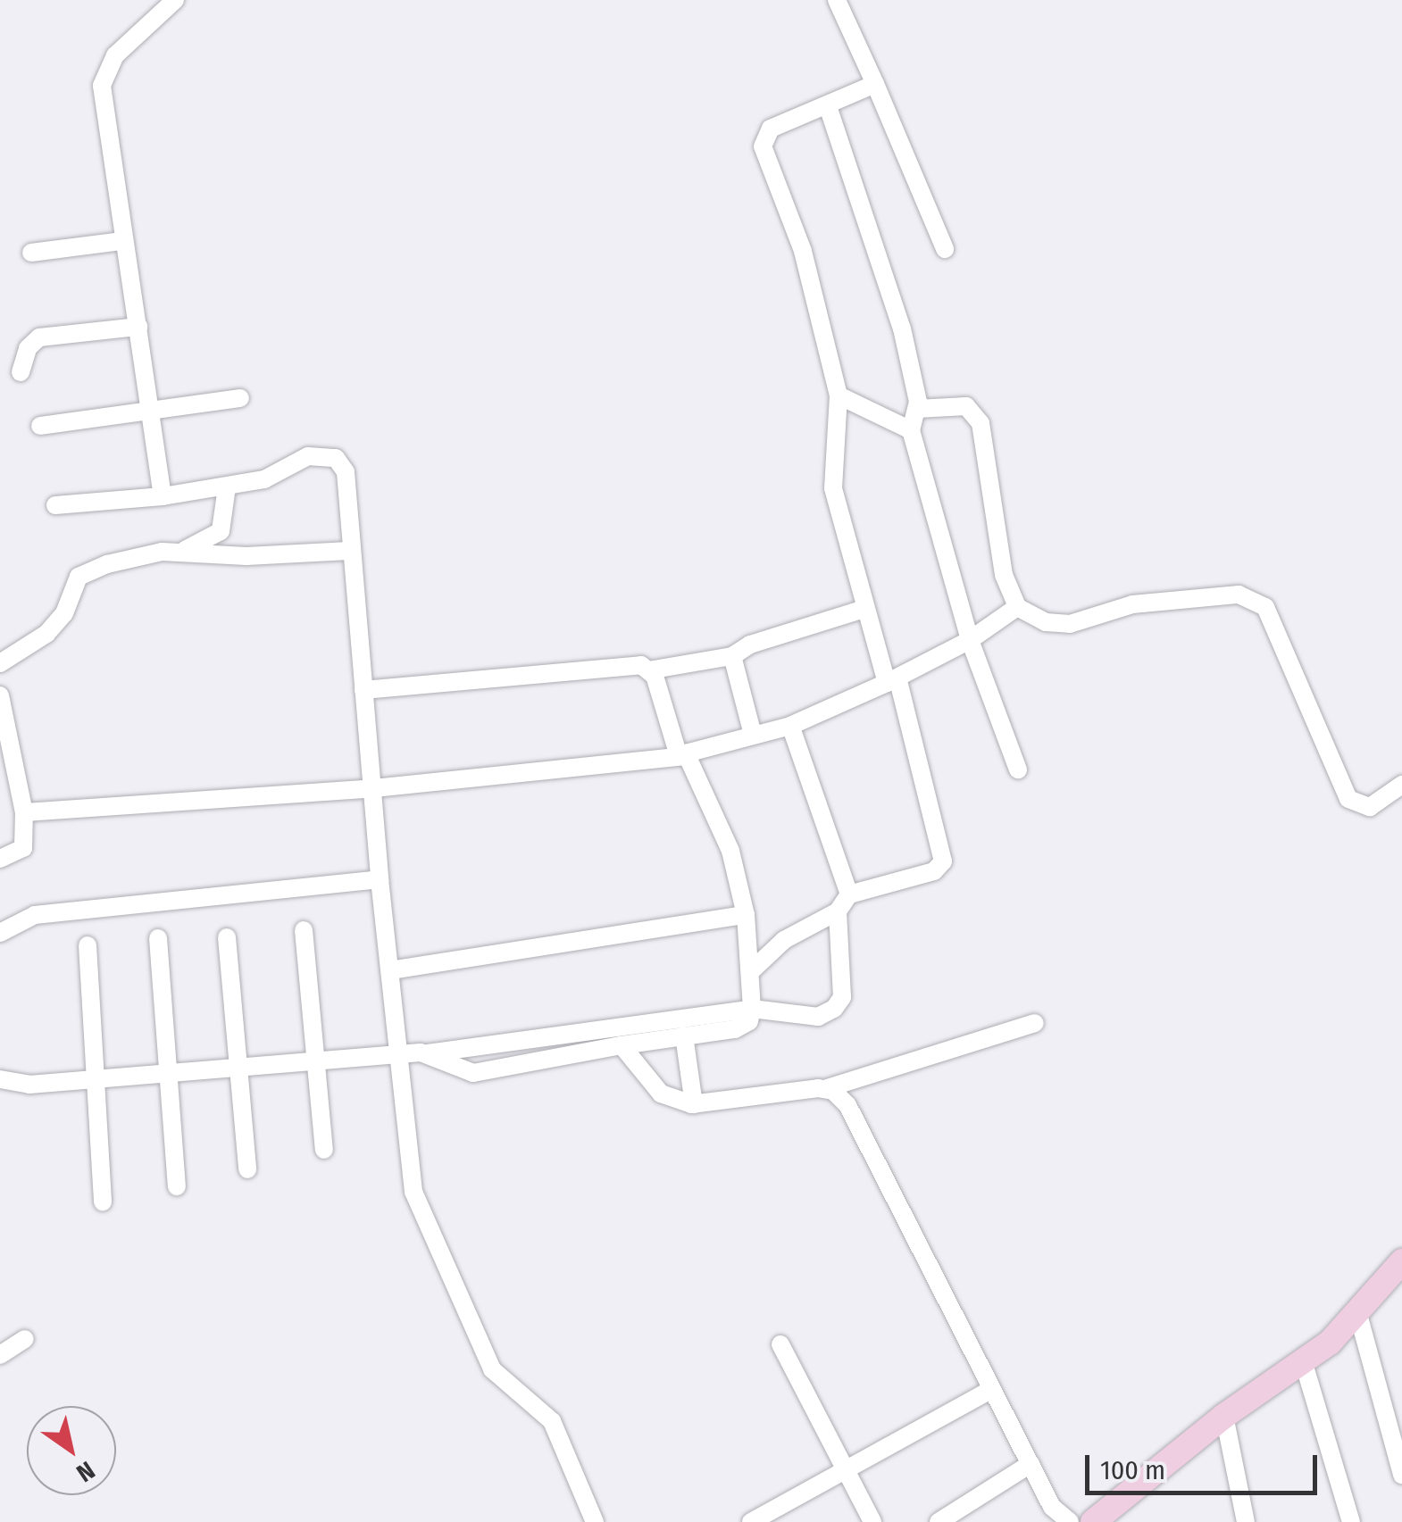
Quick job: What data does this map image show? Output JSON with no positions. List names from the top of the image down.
{
  "scale_bar": "100 m",
  "north": "bottom right"
}
